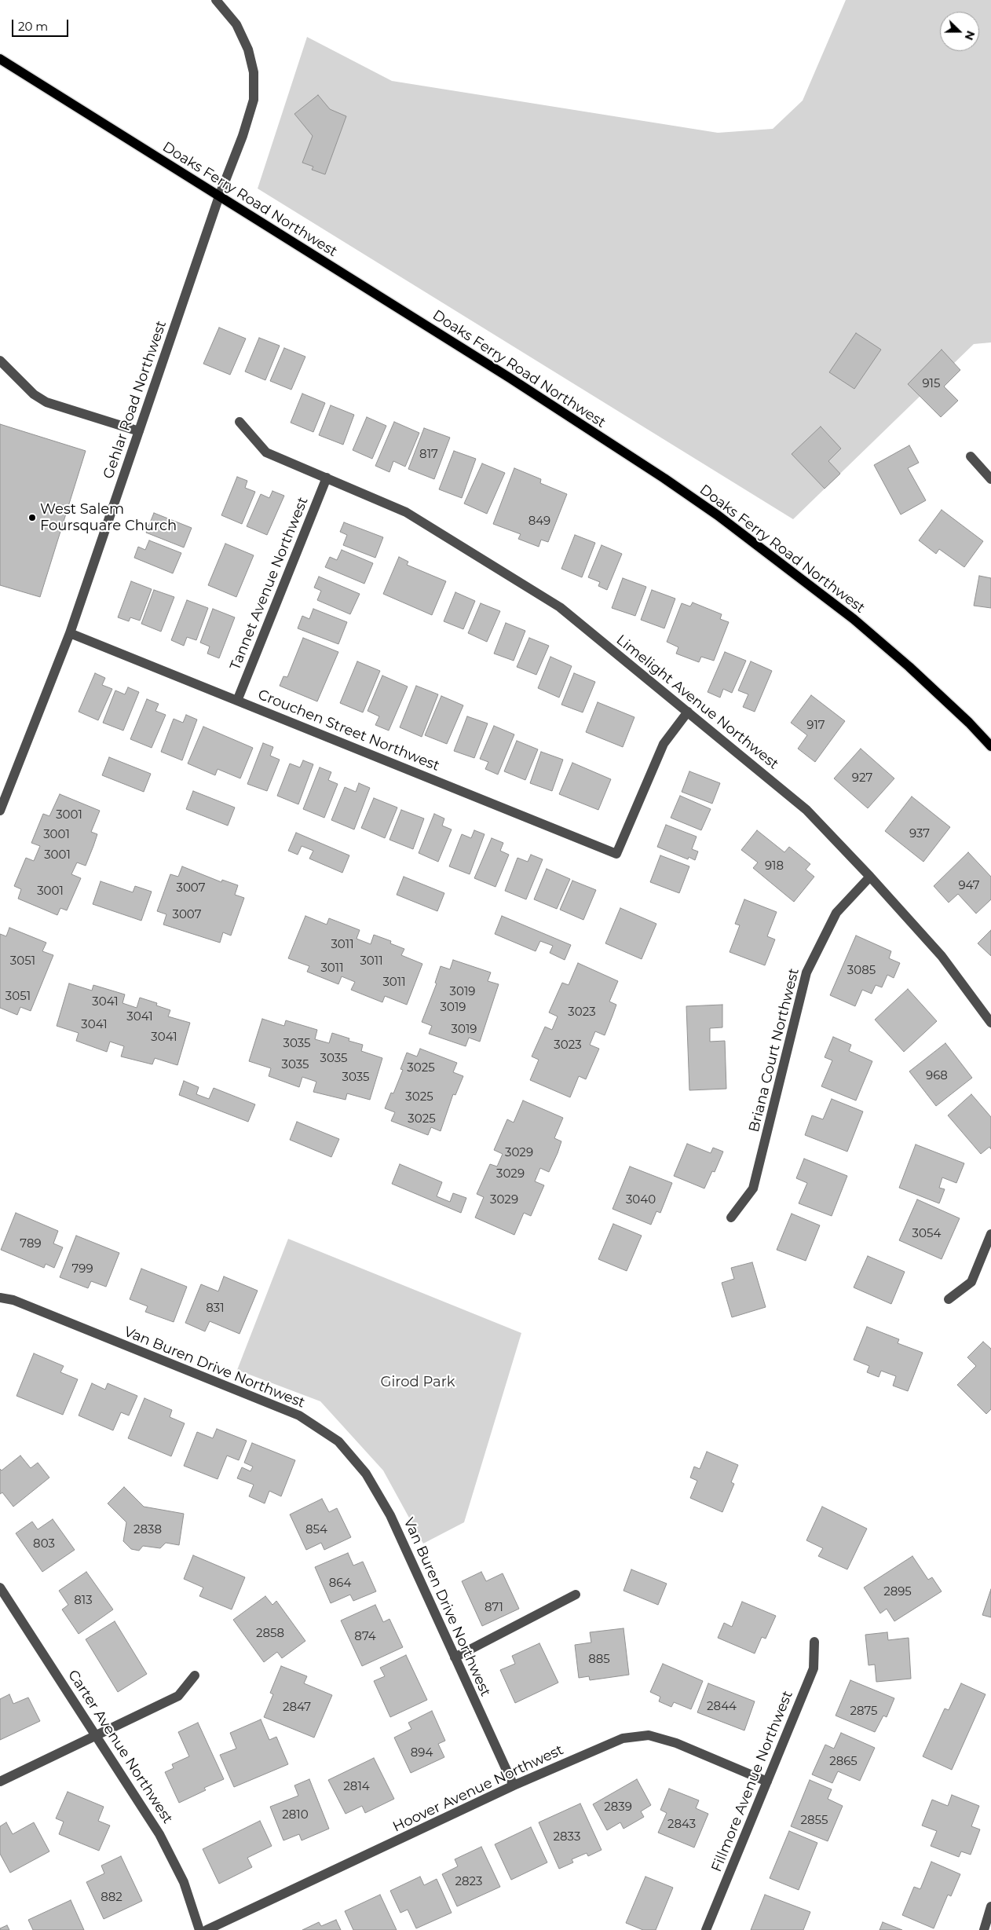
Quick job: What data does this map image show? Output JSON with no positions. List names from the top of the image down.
{
  "streets": {
    "main road": ["Doaks Ferry Road Northwest"],
    "street": [
      "Gehlar Road Northwest",
      "Tannet Avenue Northwest",
      "Limelight Avenue Northwest",
      "Crouchen Street Northwest",
      "Briana Court Northwest",
      "Van Buren Drive Northwest",
      "Carter Avenue Northwest",
      "Fillmore Avenue Northwest",
      "Hoover Avenue Northwest"
    ]
  },
  "crossings": [
    ["Doaks Ferry Road Northwest", "Gehlar Road Northwest"],
    ["Gehlar Road Northwest", "Crouchen Street Northwest"],
    ["Tannet Avenue Northwest", "Limelight Avenue Northwest"],
    ["Tannet Avenue Northwest", "Crouchen Street Northwest"],
    ["Limelight Avenue Northwest", "Crouchen Street Northwest"],
    ["Limelight Avenue Northwest", "Briana Court Northwest"],
    ["Van Buren Drive Northwest", "Hoover Avenue Northwest"],
    ["Fillmore Avenue Northwest", "Hoover Avenue Northwest"]
  ],
  "parks": ["Girod Park"],
  "places": ["West Salem Foursquare Church"],
  "house_numbers": [
    "915",
    "817",
    "849",
    "917",
    "927",
    "3001",
    "937",
    "3001",
    "3001",
    "918",
    "947",
    "3007",
    "3001",
    "3007",
    "3011",
    "3051",
    "3011",
    "3011",
    "3085",
    "3011",
    "3019",
    "3051",
    "3041",
    "3019",
    "3023",
    "3041",
    "3041",
    "3019",
    "3041",
    "3035",
    "3023",
    "3035",
    "3035",
    "3025",
    "968",
    "3035",
    "3025",
    "3025",
    "3029",
    "3029",
    "3029",
    "3040",
    "3054",
    "789",
    "799",
    "831",
    "2838",
    "854",
    "803",
    "864",
    "2895",
    "813",
    "871",
    "2858",
    "874",
    "885",
    "2844",
    "2847",
    "2875",
    "894",
    "2865",
    "2814",
    "2839",
    "2810",
    "2855",
    "2843",
    "2833",
    "2823",
    "882"
  ],
  "scale_bar": "20 m",
  "north": "right"
}
